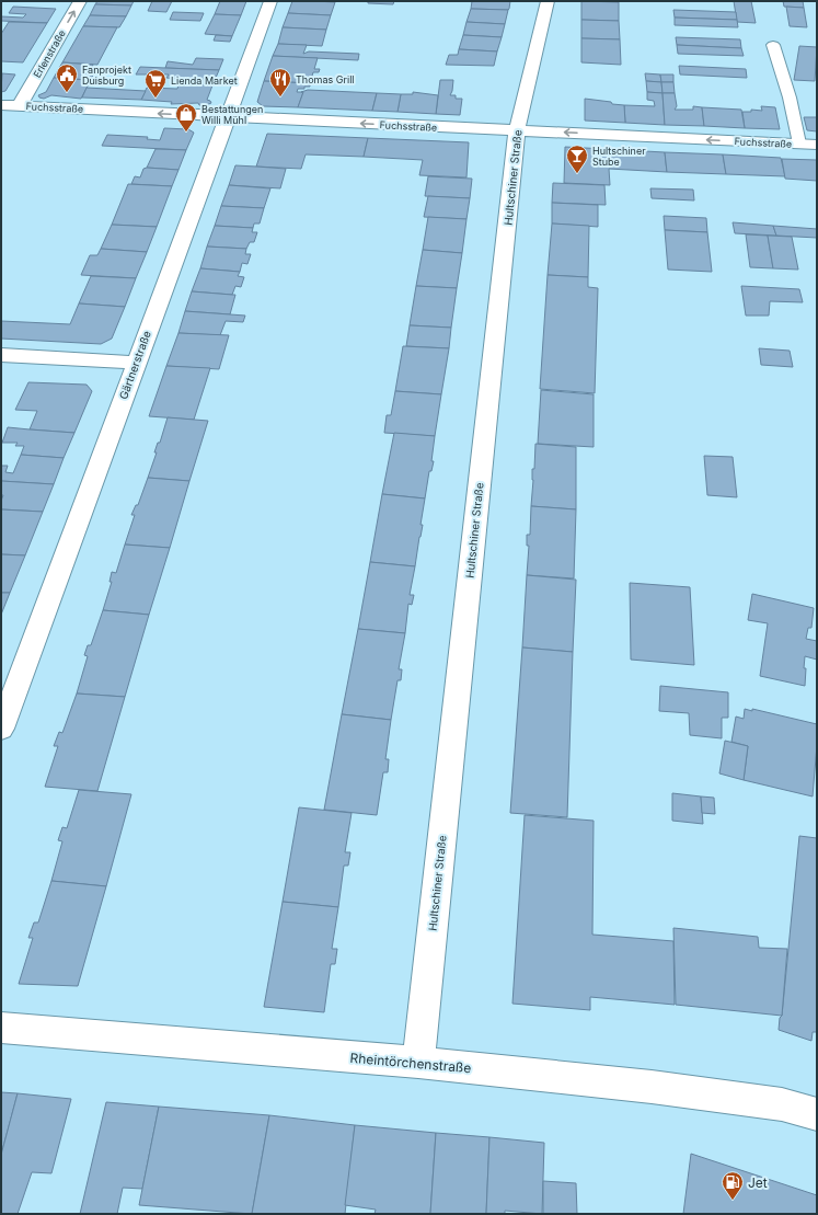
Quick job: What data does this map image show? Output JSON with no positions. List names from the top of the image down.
{
  "streets": {
    "street": [
      "Erlenstraße",
      "Fuchsstraße",
      "Hultschiner Straße",
      "Gärtnerstraße",
      "Rheintörchenstraße"
    ]
  },
  "crossings": [
    ["Erlenstraße", "Fuchsstraße"],
    ["Fuchsstraße", "Hultschiner Straße"],
    ["Fuchsstraße", "Gärtnerstraße"],
    ["Hultschiner Straße", "Rheintörchenstraße"]
  ],
  "one_way": ["Erlenstraße", "Fuchsstraße"],
  "places": {
    "public building": ["Fanprojekt Duisburg"],
    "restaurant": ["Thomas Grill"],
    "supermarket": ["Lienda Market"],
    "shop": ["Bestattungen Willi Mühl"],
    "bar": ["Hultschiner Stube"],
    "fuel station": ["Jet"]
  }
}
